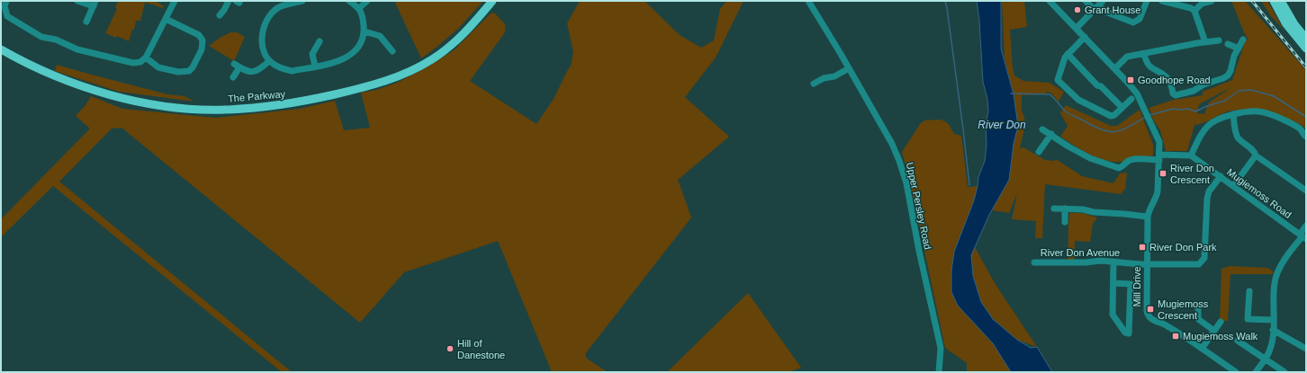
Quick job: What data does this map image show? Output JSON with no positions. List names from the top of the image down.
{
  "streets": {
    "main road": ["The Parkway"],
    "street": [
      "Mugiemoss Road",
      "Upper Persley Road",
      "River Don Avenue",
      "Mill Drive"
    ]
  },
  "crossings": [
    ["River Don Avenue", "Mill Drive"]
  ],
  "water": ["River Don"],
  "places": {
    "other": ["Grant House", "Hill of Danestone"],
    "transit": [
      "Goodhope Road",
      "River Don Crescent",
      "River Don Park",
      "Mugiemoss Crescent",
      "Mugiemoss Walk"
    ]
  }
}
